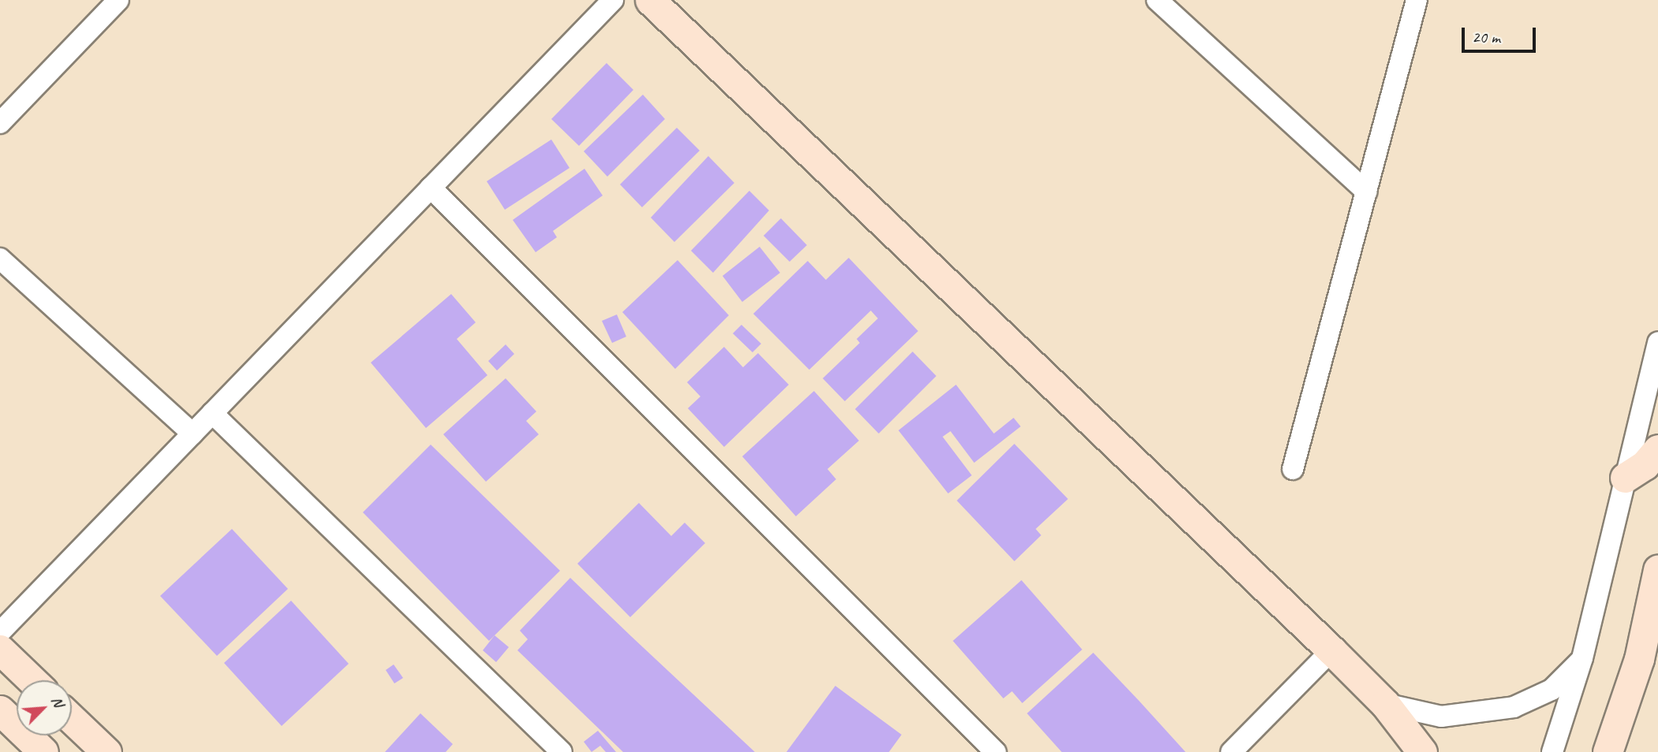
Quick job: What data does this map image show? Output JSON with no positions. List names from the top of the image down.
{
  "scale_bar": "20 m",
  "north": "top right"
}
